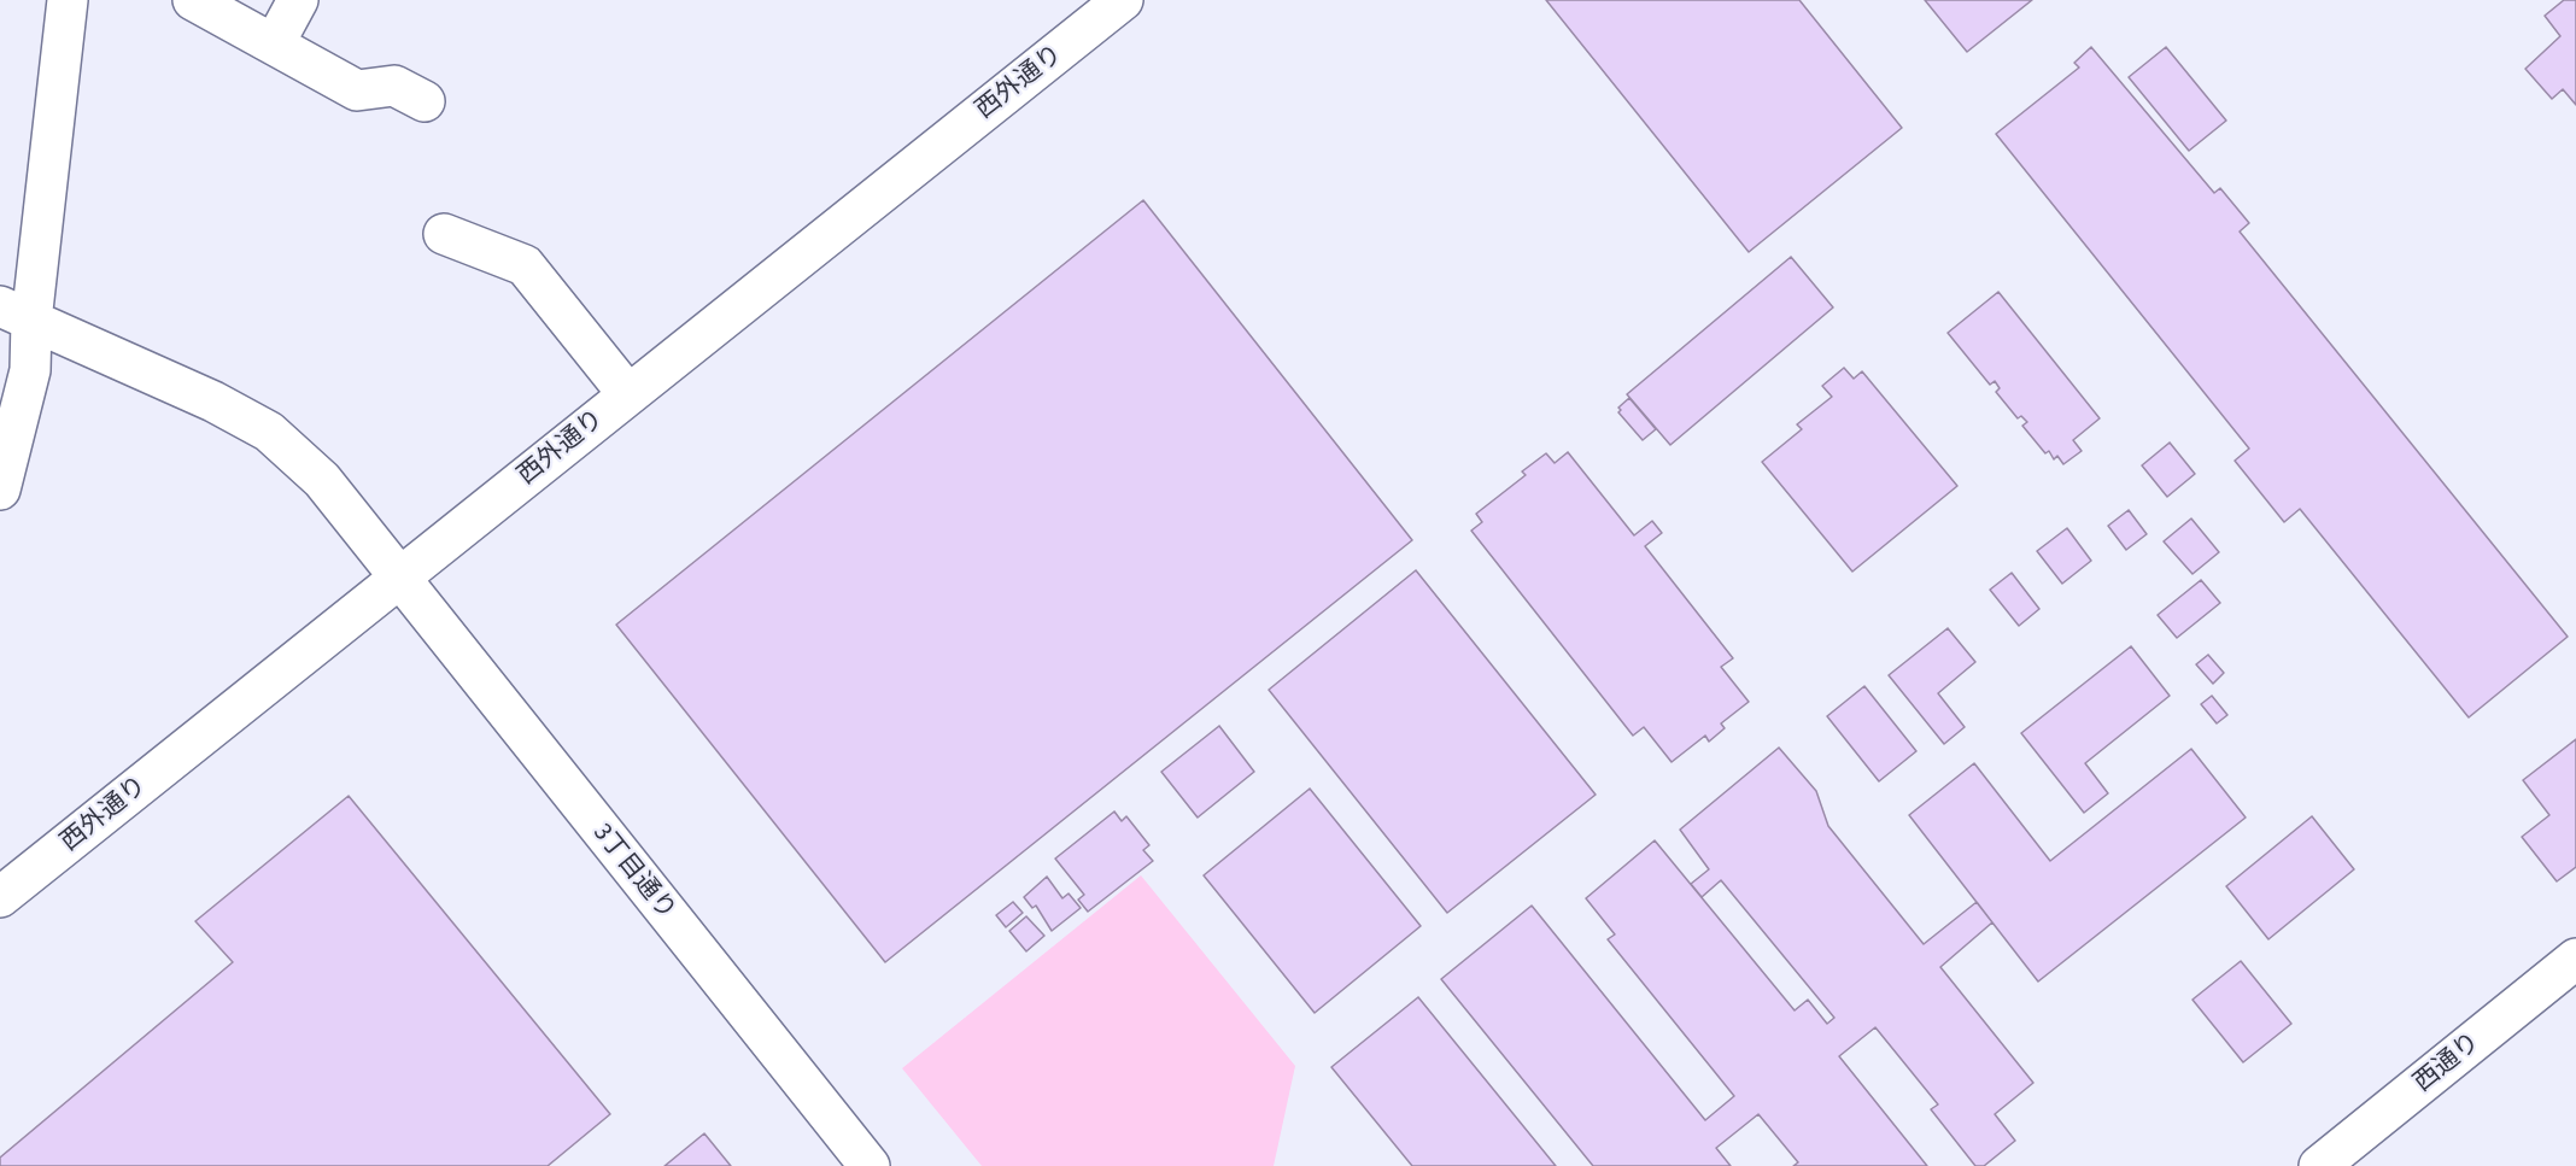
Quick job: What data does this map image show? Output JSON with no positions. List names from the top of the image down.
{
  "streets": {
    "street": ["西外通り", "3丁目通り", "西通り"]
  },
  "crossings": [
    ["西外通り", "3丁目通り"]
  ]
}
